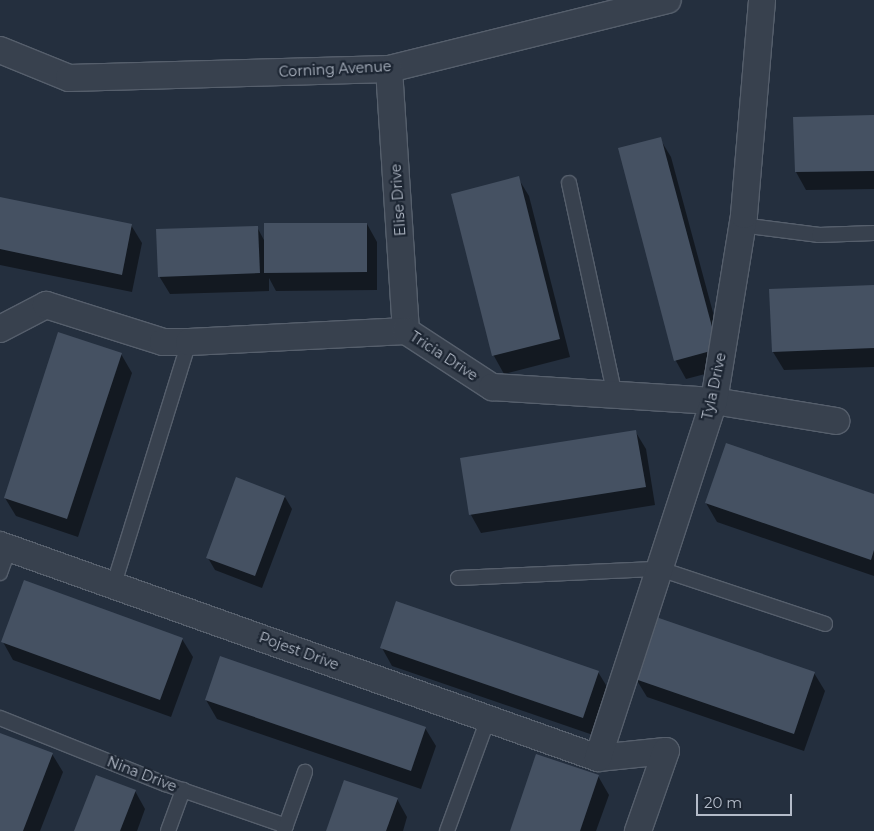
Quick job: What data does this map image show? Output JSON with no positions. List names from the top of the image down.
{
  "streets": {
    "street": [
      "Corning Avenue",
      "Elise Drive",
      "Tricia Drive",
      "Tyla Drive",
      "Pojest Drive"
    ],
    "lane": ["Nina Drive"]
  },
  "crossings": [
    ["Corning Avenue", "Elise Drive"],
    ["Elise Drive", "Tricia Drive"],
    ["Tricia Drive", "Tyla Drive"],
    ["Tyla Drive", "Pojest Drive"]
  ],
  "scale_bar": "20 m"
}
